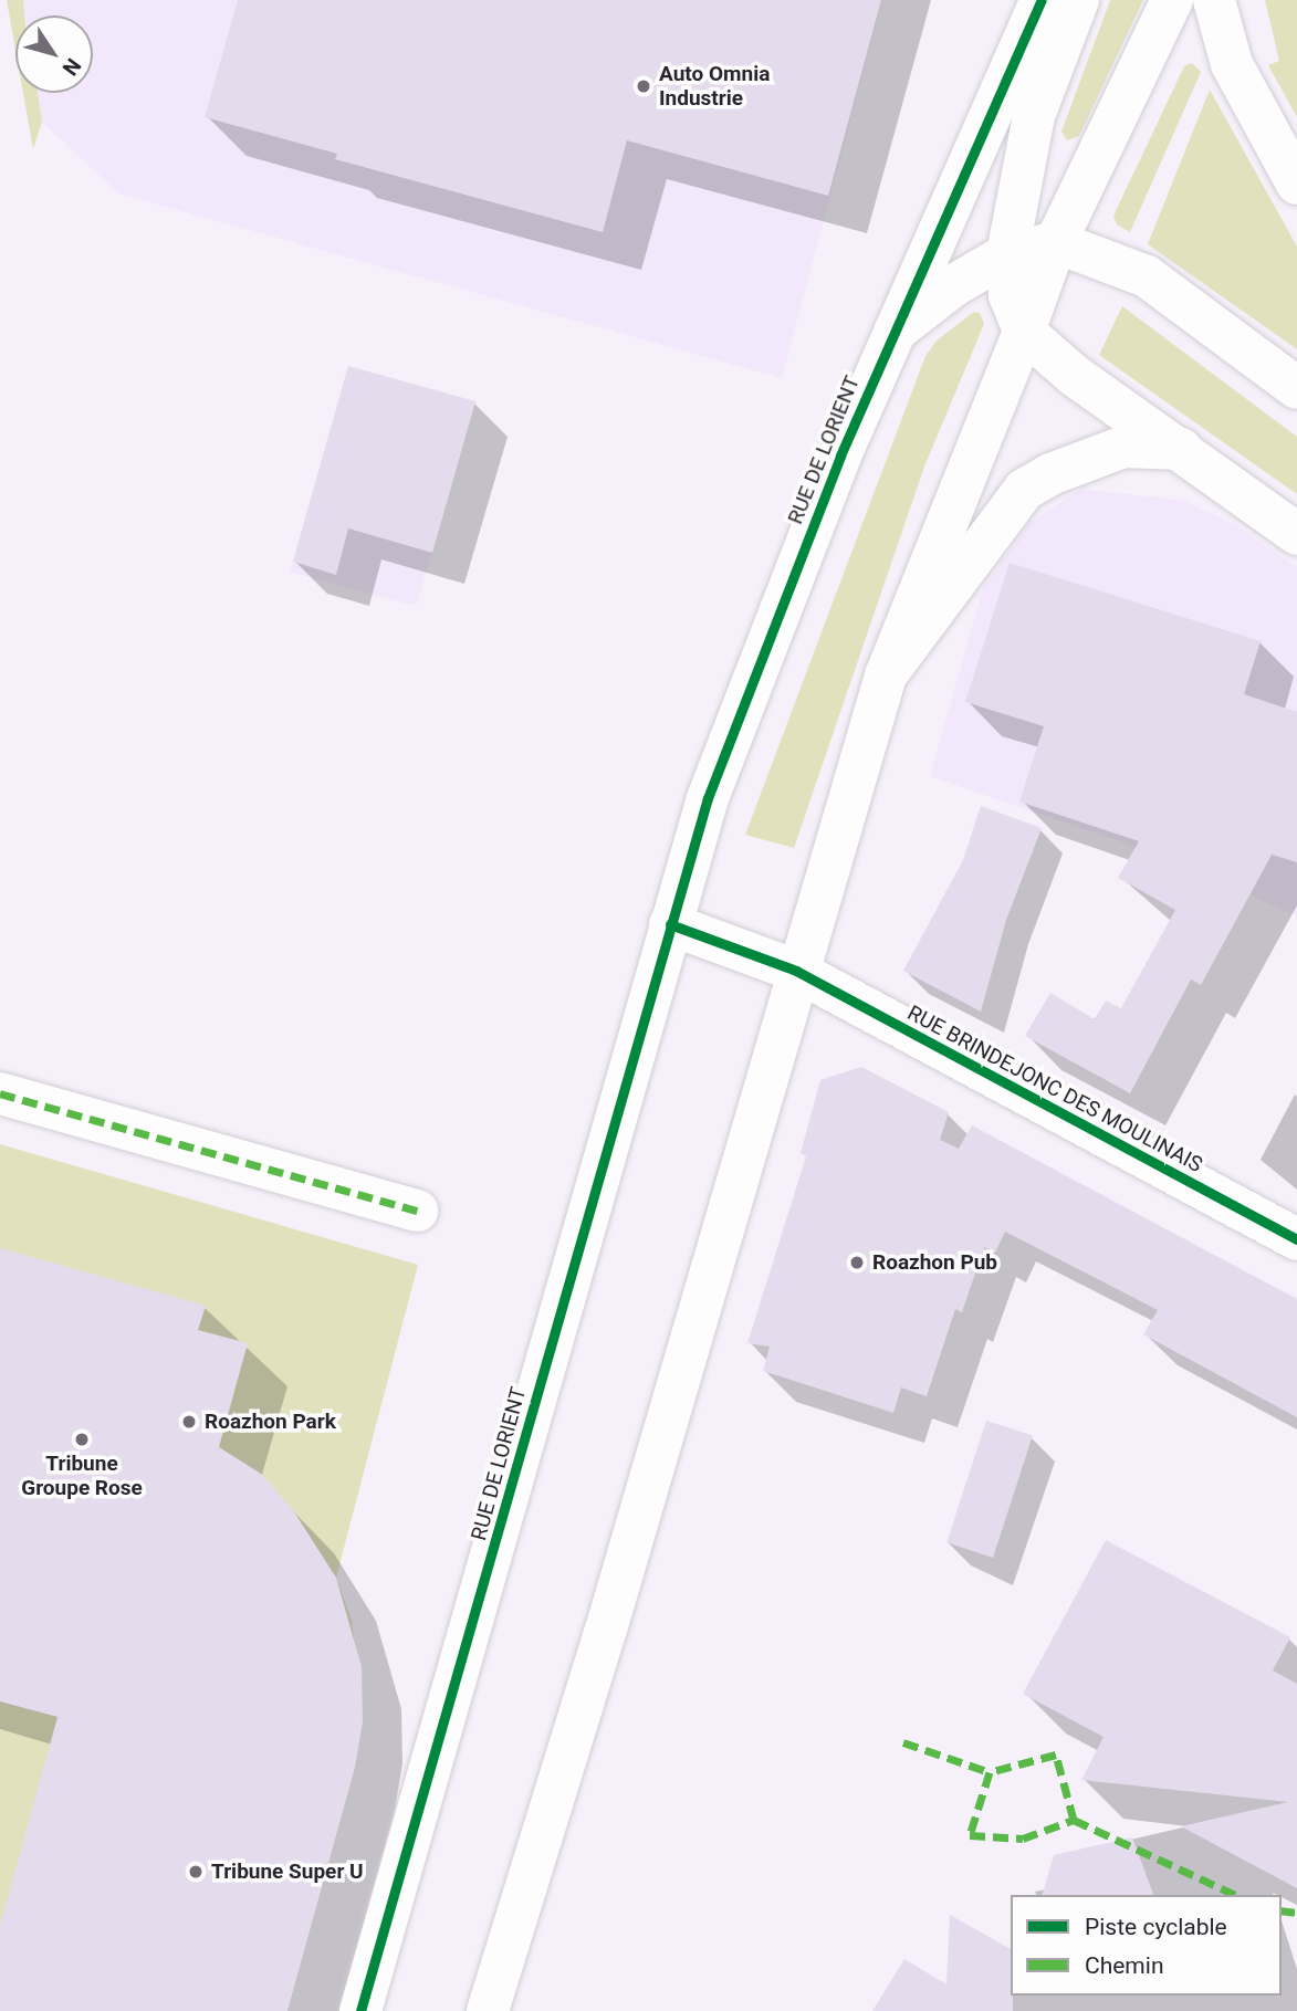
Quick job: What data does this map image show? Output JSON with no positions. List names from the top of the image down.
{
  "streets": {
    "main road": ["RUE DE LORIENT", "RUE BRINDEJONC DES MOULINAIS"]
  },
  "places": [
    "Auto Omnia Industrie",
    "Roazhon Pub",
    "Roazhon Park",
    "Tribune Groupe Rose",
    "Tribune Super U"
  ],
  "legend": ["Piste cyclable", "Chemin"],
  "north": "bottom right"
}
